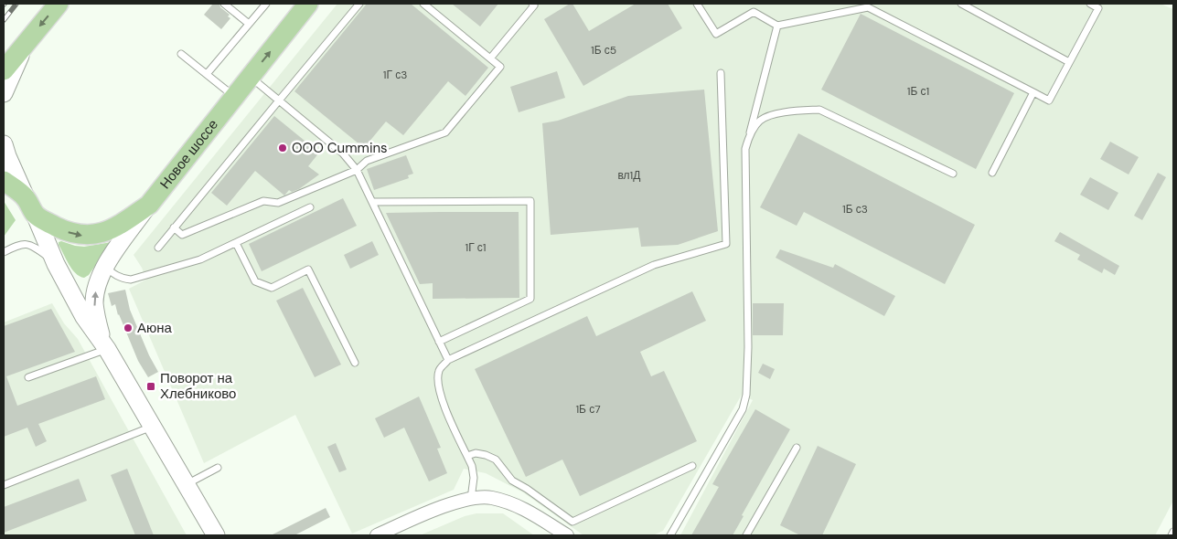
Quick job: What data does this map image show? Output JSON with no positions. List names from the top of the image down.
{
  "streets": {
    "main road": ["Новое шоссе"]
  },
  "one_way": ["Новое шоссе"],
  "places": {
    "other": ["OOO Cummins", "Аюна"],
    "transit": ["Поворот на Хлебниково"]
  },
  "house_numbers": [
    "1Б с5",
    "1Г с3",
    "1Б с1",
    "вл1Д",
    "1Б с3",
    "1Г с1",
    "1Б с7"
  ]
}
